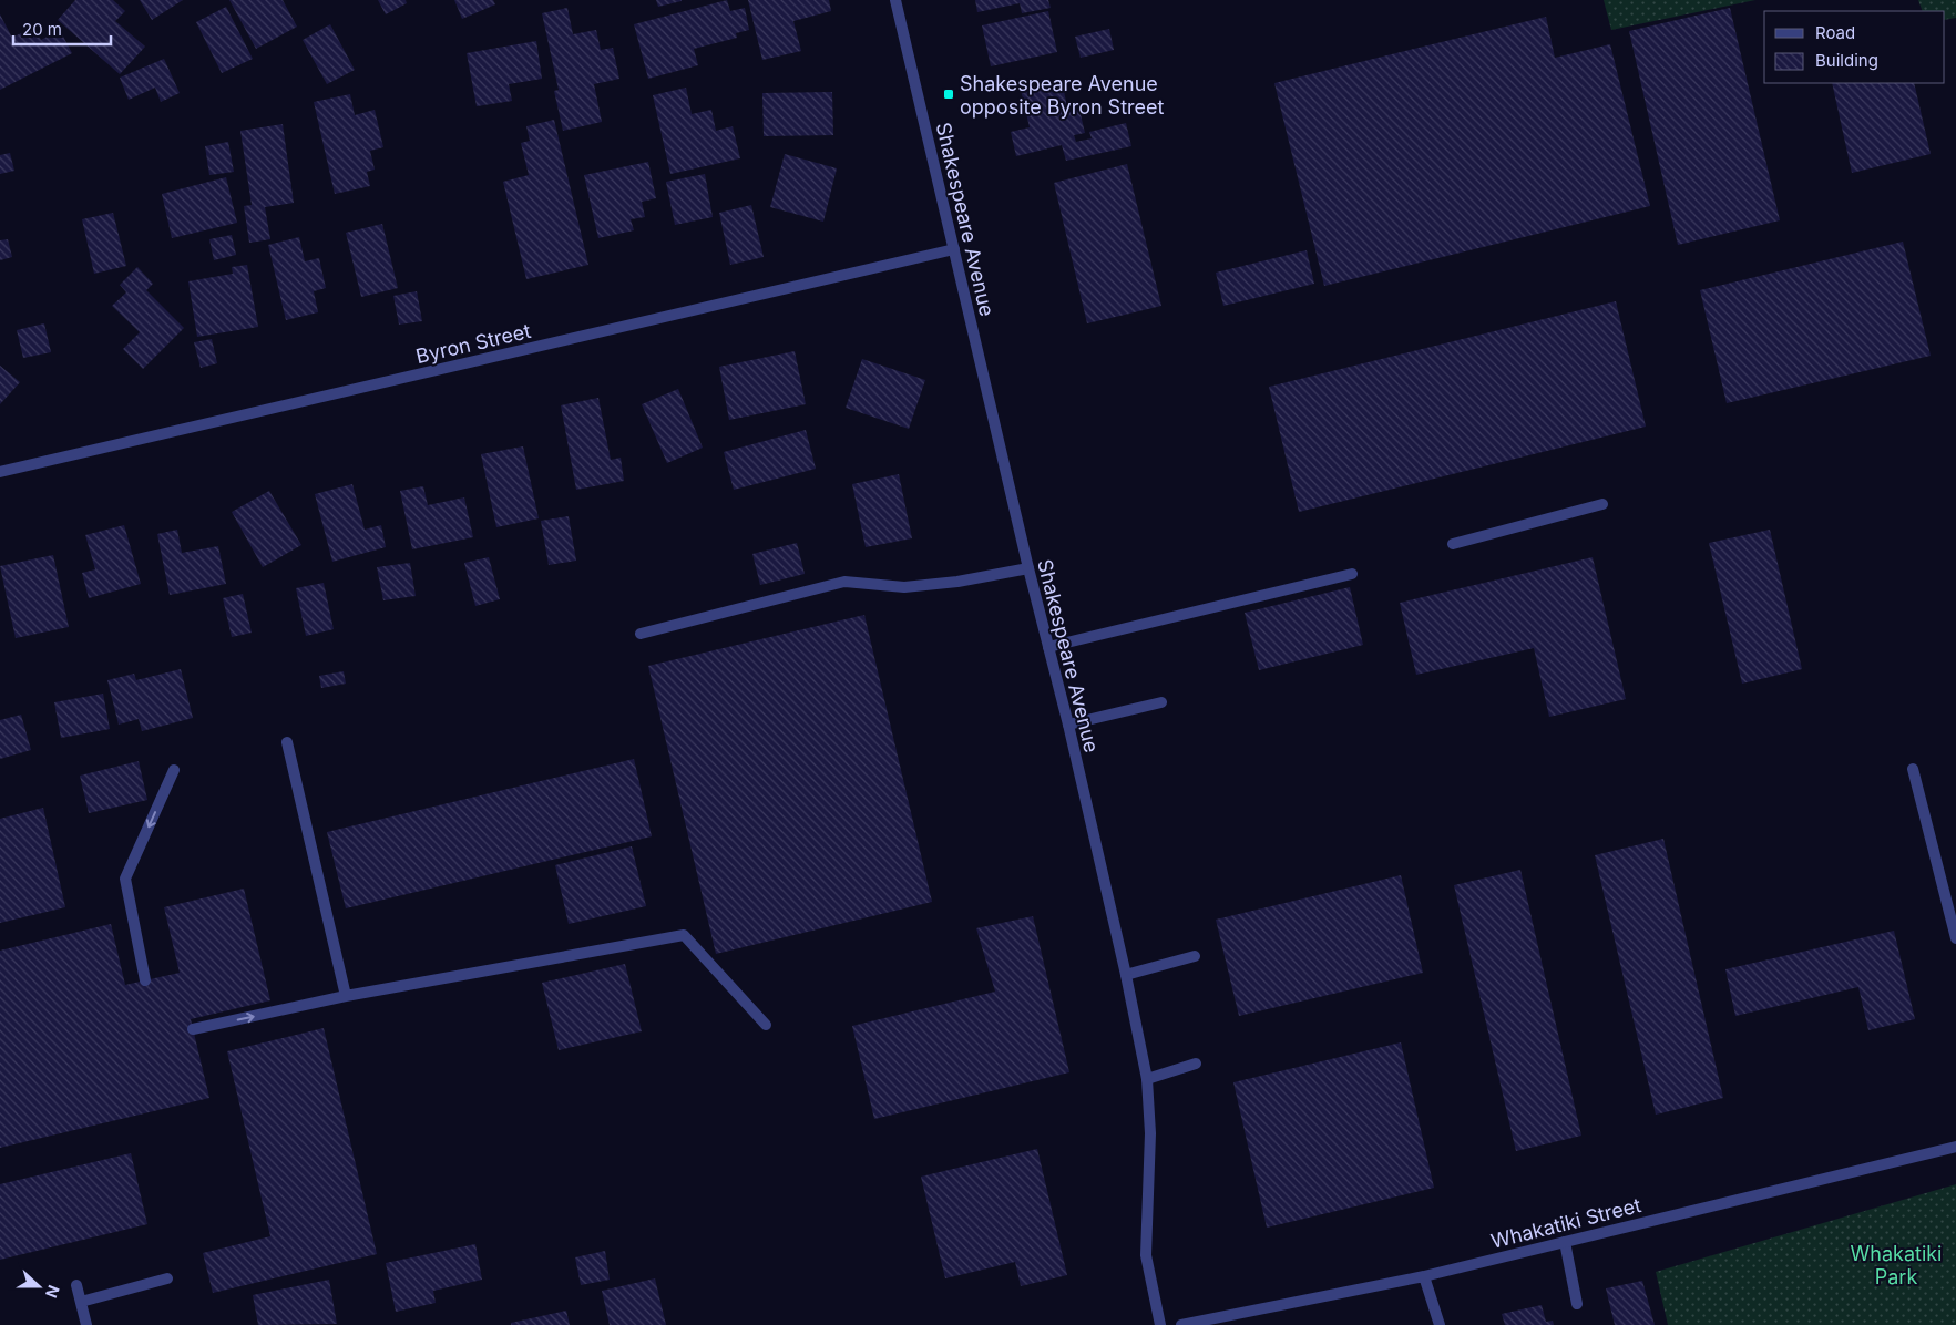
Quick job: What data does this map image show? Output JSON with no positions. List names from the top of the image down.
{
  "streets": {
    "street": ["Shakespeare Avenue", "Byron Street", "Whakatiki Street"]
  },
  "crossings": [
    ["Shakespeare Avenue", "Byron Street"]
  ],
  "parks": ["Whakatiki Park"],
  "places": {
    "transit": ["Shakespeare Avenue opposite Byron Street"]
  },
  "legend": ["Road", "Building"],
  "scale_bar": "20 m",
  "north": "right"
}
